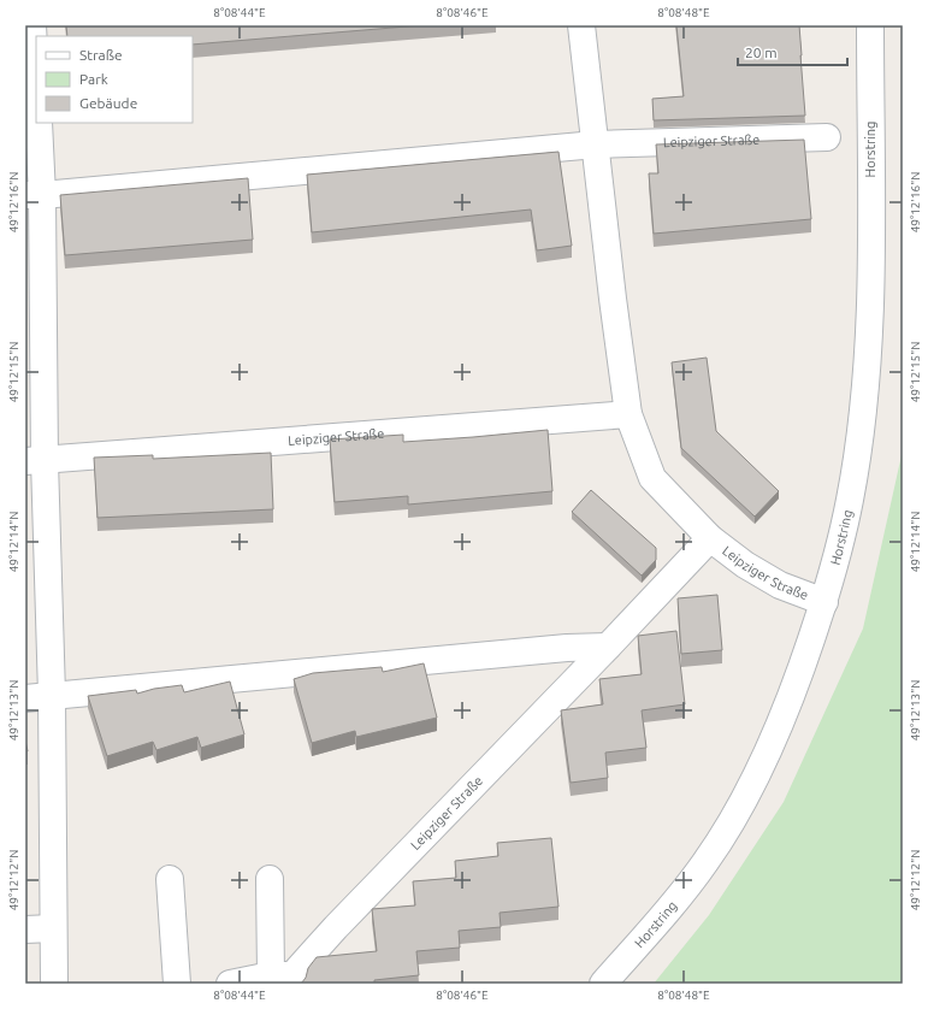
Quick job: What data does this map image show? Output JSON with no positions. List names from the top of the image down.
{
  "streets": {
    "street": ["Leipziger Straße", "Horstring"]
  },
  "crossings": [
    ["Leipziger Straße", "Horstring"]
  ],
  "legend": ["Straße", "Park", "Gebäude"],
  "scale_bar": "20 m",
  "coordinates": [
    "8°08'44\"E",
    "8°08'46\"E",
    "8°08'48\"E",
    "49°12'16\"N",
    "49°12'15\"N",
    "49°12'14\"N",
    "49°12'13\"N",
    "49°12'12\"N"
  ]
}
